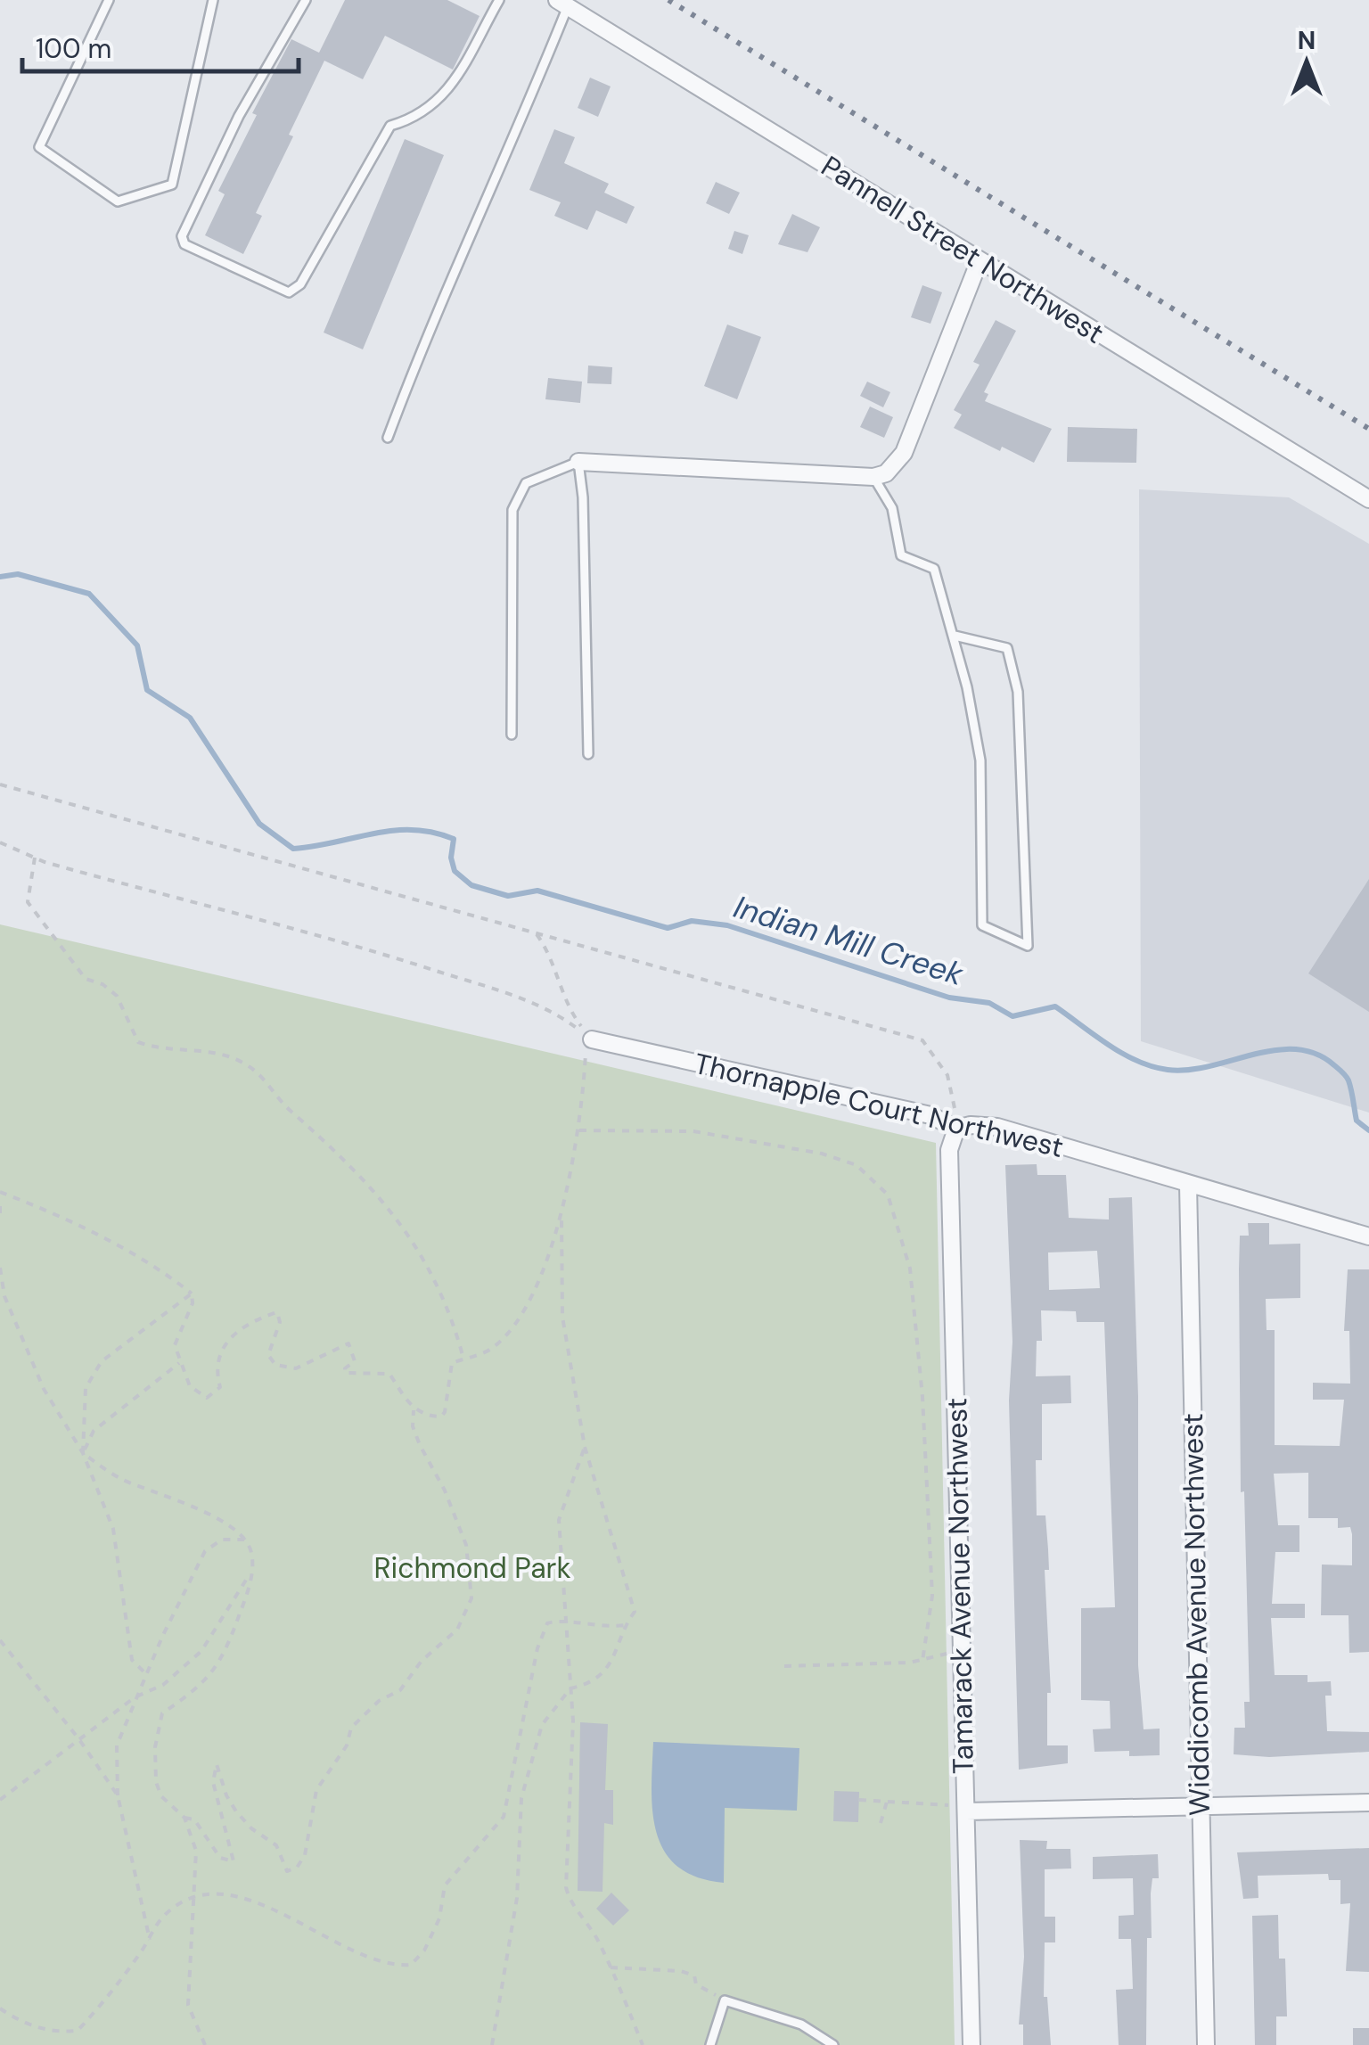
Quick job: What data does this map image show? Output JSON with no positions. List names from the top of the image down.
{
  "streets": {
    "street": [
      "Pannell Street Northwest",
      "Thornapple Court Northwest",
      "Tamarack Avenue Northwest",
      "Widdicomb Avenue Northwest"
    ]
  },
  "crossings": [
    ["Thornapple Court Northwest", "Tamarack Avenue Northwest"],
    ["Thornapple Court Northwest", "Widdicomb Avenue Northwest"]
  ],
  "water": ["Indian Mill Creek"],
  "parks": ["Richmond Park"],
  "scale_bar": "100 m",
  "north": "top"
}
